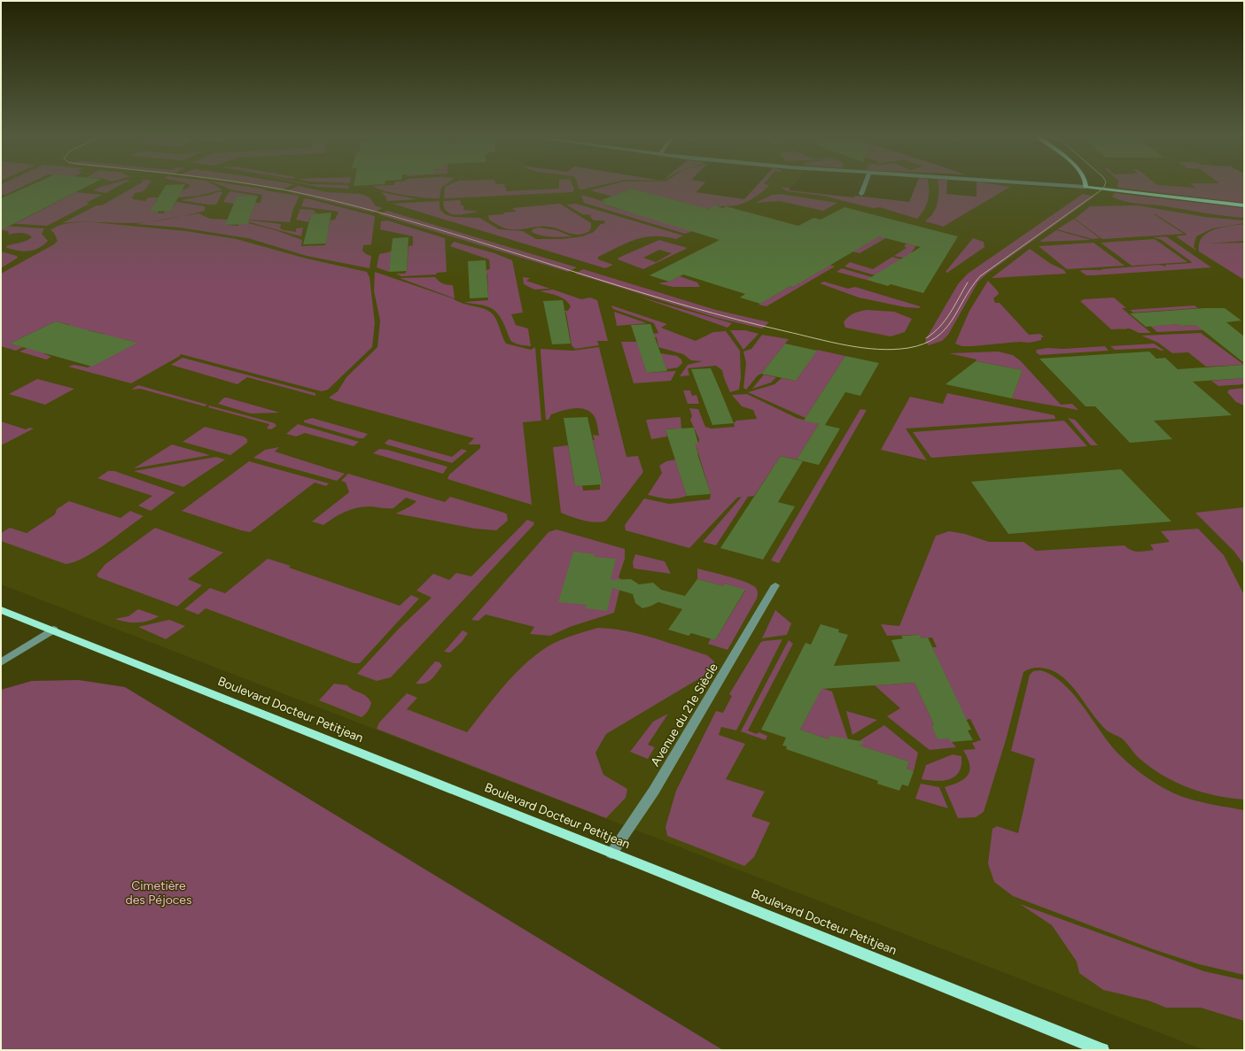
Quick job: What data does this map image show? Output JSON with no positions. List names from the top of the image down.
{
  "streets": {
    "main road": ["Boulevard Docteur Petitjean"],
    "street": ["Avenue du 21e Siècle"]
  },
  "crossings": [
    ["Boulevard Docteur Petitjean", "Avenue du 21e Siècle"]
  ],
  "parks": ["Cimetière des Péjoces"]
}
